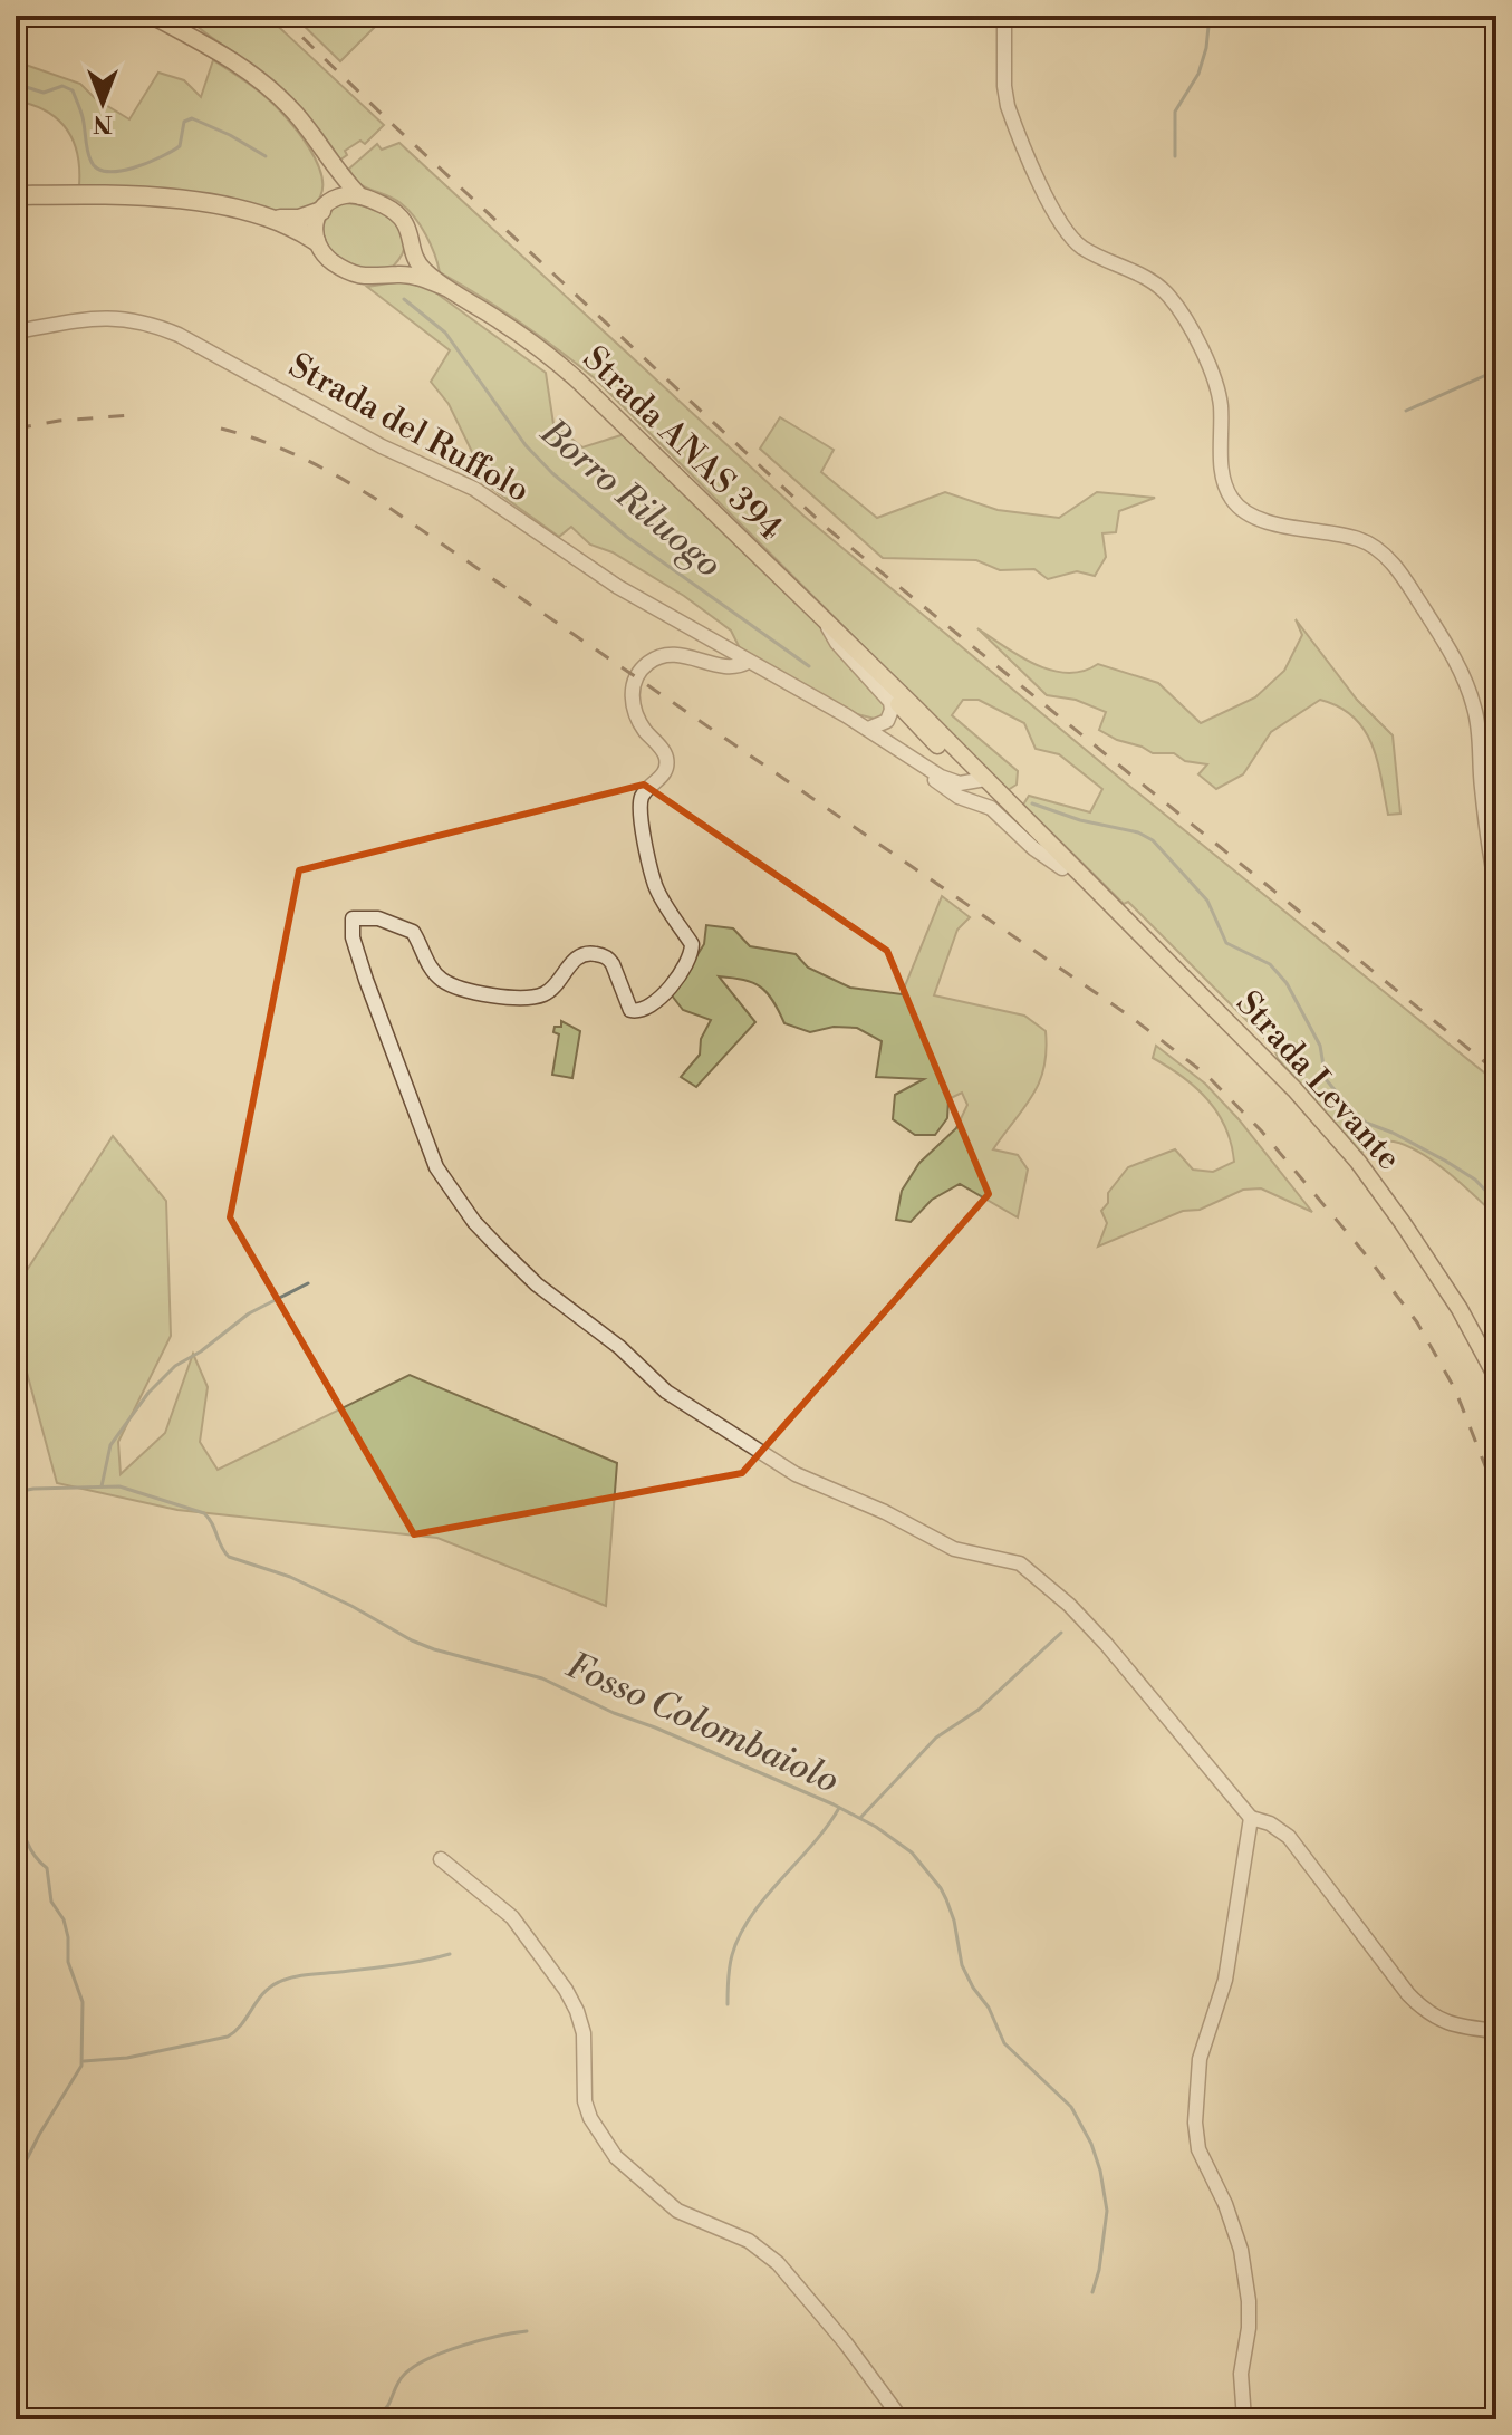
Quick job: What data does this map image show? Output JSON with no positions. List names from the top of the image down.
{
  "streets": {
    "main road": ["Strada ANAS 394", "Strada Levante"],
    "street": ["Strada del Ruffolo"]
  },
  "crossings": [
    ["Strada del Ruffolo", "Strada ANAS 394"],
    ["Strada del Ruffolo", "Strada Levante"],
    ["Strada ANAS 394", "Strada Levante"]
  ],
  "water": ["Borro Riluogo", "Fosso Colombaiolo"],
  "north": "bottom"
}
